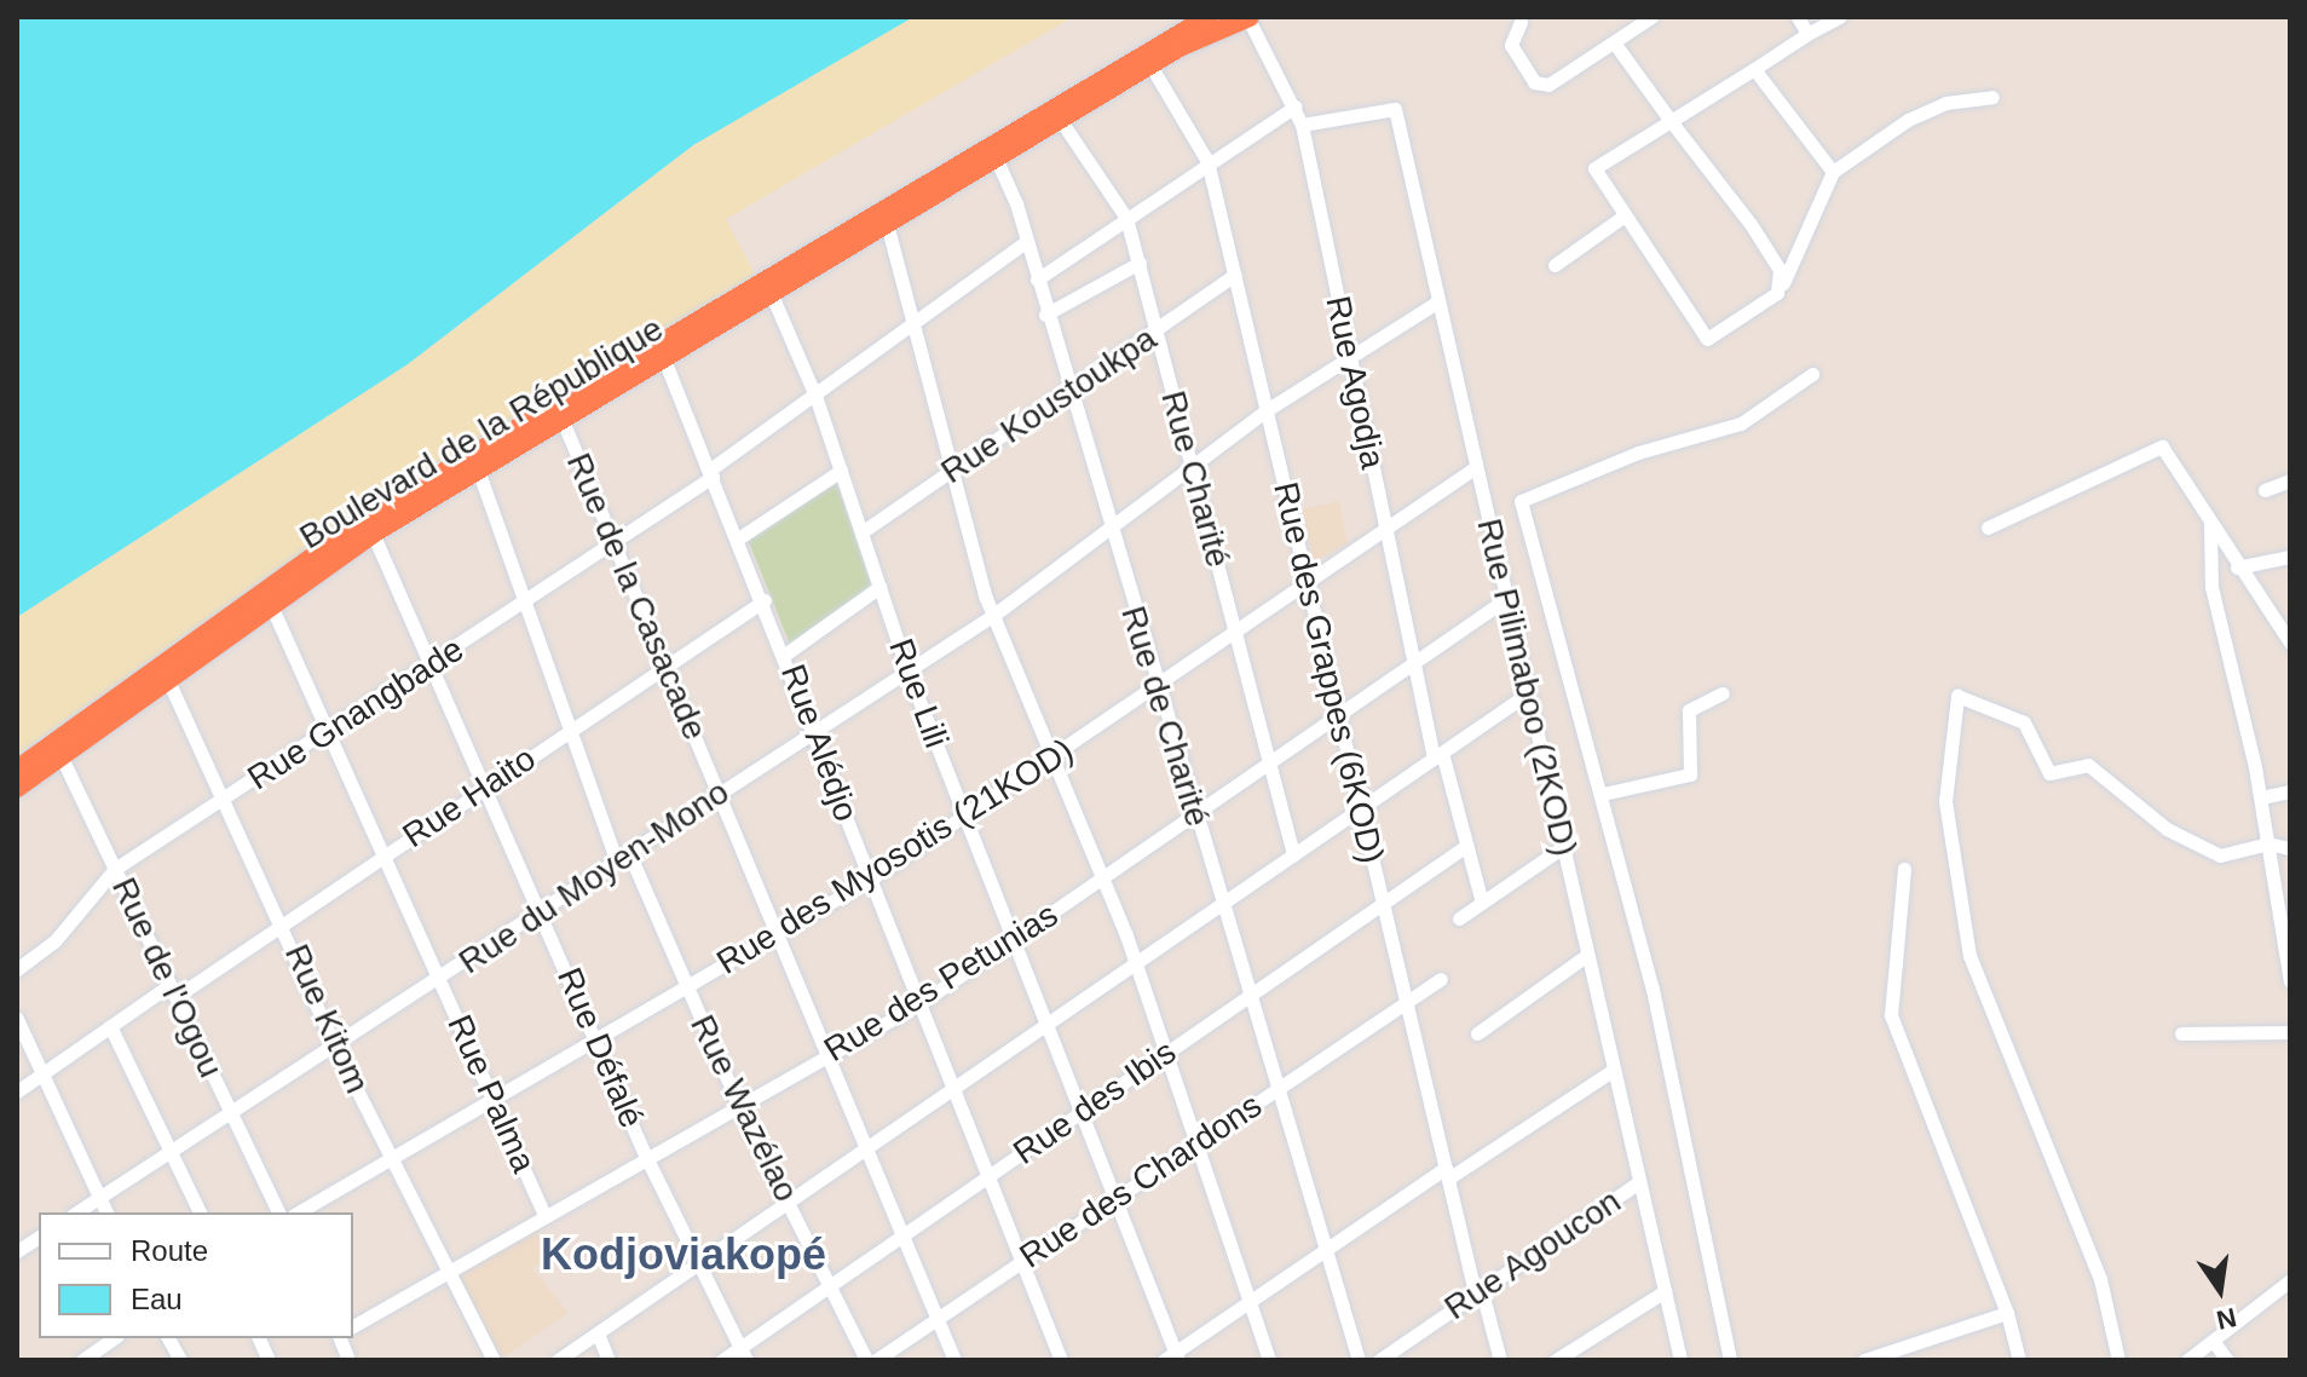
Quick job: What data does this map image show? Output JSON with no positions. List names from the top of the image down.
{
  "streets": {
    "highway": ["Boulevard de la République"],
    "street": [
      "Rue Agodja",
      "Rue Koustoukpa",
      "Rue Charité",
      "Rue de la Casacade",
      "Rue des Grappes (6KOD)",
      "Rue Pilimaboo (2KOD)",
      "Rue Lili",
      "Rue Gnangbade",
      "Rue de Charité",
      "Rue Alédjo",
      "Rue Haito",
      "Rue des Myosotis (21KOD)",
      "Rue du Moyen-Mono",
      "Rue de l'Ogou",
      "Rue des Petunias",
      "Rue Kitom",
      "Rue Défalé",
      "Rue Palma",
      "Rue des Ibis",
      "Rue Wazélao",
      "Rue des Chardons",
      "Rue Agoucon"
    ]
  },
  "crossings": [
    ["Rue Agodja", "Boulevard de la République"],
    ["Rue Agodja", "Rue Pilimaboo (2KOD)"],
    ["Rue Agodja", "Rue des Myosotis (21KOD)"],
    ["Rue Agodja", "Rue du Moyen-Mono"],
    ["Rue Agodja", "Rue des Petunias"],
    ["Rue Agodja", "Rue des Ibis"],
    ["Rue Koustoukpa", "Rue Charité"],
    ["Rue Koustoukpa", "Rue des Grappes (6KOD)"],
    ["Rue Koustoukpa", "Rue Lili"],
    ["Rue Koustoukpa", "Rue de Charité"],
    ["Boulevard de la République", "Rue Charité"],
    ["Boulevard de la République", "Rue de la Casacade"],
    ["Boulevard de la République", "Rue des Grappes (6KOD)"],
    ["Boulevard de la République", "Rue Lili"],
    ["Boulevard de la République", "Rue de Charité"],
    ["Boulevard de la République", "Rue Alédjo"],
    ["Boulevard de la République", "Rue de l'Ogou"],
    ["Boulevard de la République", "Rue Kitom"],
    ["Boulevard de la République", "Rue Défalé"],
    ["Boulevard de la République", "Rue Palma"],
    ["Boulevard de la République", "Rue Wazélao"],
    ["Rue Charité", "Rue des Myosotis (21KOD)"],
    ["Rue Charité", "Rue du Moyen-Mono"],
    ["Rue Charité", "Rue des Petunias"],
    ["Rue de la Casacade", "Rue Gnangbade"],
    ["Rue de la Casacade", "Rue Haito"],
    ["Rue de la Casacade", "Rue des Myosotis (21KOD)"],
    ["Rue de la Casacade", "Rue du Moyen-Mono"],
    ["Rue de la Casacade", "Rue des Petunias"],
    ["Rue de la Casacade", "Rue des Ibis"],
    ["Rue de la Casacade", "Rue des Chardons"],
    ["Rue des Grappes (6KOD)", "Rue des Myosotis (21KOD)"],
    ["Rue des Grappes (6KOD)", "Rue du Moyen-Mono"],
    ["Rue des Grappes (6KOD)", "Rue des Petunias"],
    ["Rue des Grappes (6KOD)", "Rue des Ibis"],
    ["Rue des Grappes (6KOD)", "Rue des Chardons"],
    ["Rue des Grappes (6KOD)", "Rue Agoucon"],
    ["Rue Pilimaboo (2KOD)", "Rue des Myosotis (21KOD)"],
    ["Rue Pilimaboo (2KOD)", "Rue du Moyen-Mono"],
    ["Rue Pilimaboo (2KOD)", "Rue des Petunias"],
    ["Rue Pilimaboo (2KOD)", "Rue Agoucon"],
    ["Rue Lili", "Rue Gnangbade"],
    ["Rue Lili", "Rue des Myosotis (21KOD)"],
    ["Rue Lili", "Rue du Moyen-Mono"],
    ["Rue Lili", "Rue des Petunias"],
    ["Rue Lili", "Rue des Ibis"],
    ["Rue Lili", "Rue des Chardons"],
    ["Rue Gnangbade", "Rue de Charité"],
    ["Rue Gnangbade", "Rue Alédjo"],
    ["Rue Gnangbade", "Rue de l'Ogou"],
    ["Rue Gnangbade", "Rue Kitom"],
    ["Rue Gnangbade", "Rue Défalé"],
    ["Rue Gnangbade", "Rue Palma"],
    ["Rue Gnangbade", "Rue Wazélao"],
    ["Rue de Charité", "Rue des Myosotis (21KOD)"],
    ["Rue de Charité", "Rue du Moyen-Mono"],
    ["Rue de Charité", "Rue des Petunias"],
    ["Rue de Charité", "Rue des Ibis"],
    ["Rue de Charité", "Rue des Chardons"],
    ["Rue Alédjo", "Rue Haito"],
    ["Rue Alédjo", "Rue des Myosotis (21KOD)"],
    ["Rue Alédjo", "Rue du Moyen-Mono"],
    ["Rue Alédjo", "Rue des Petunias"],
    ["Rue Alédjo", "Rue des Ibis"],
    ["Rue Alédjo", "Rue des Chardons"],
    ["Rue Haito", "Rue de l'Ogou"],
    ["Rue Haito", "Rue Kitom"],
    ["Rue Haito", "Rue Défalé"],
    ["Rue Haito", "Rue Palma"],
    ["Rue Haito", "Rue Wazélao"],
    ["Rue des Myosotis (21KOD)", "Rue Kitom"],
    ["Rue des Myosotis (21KOD)", "Rue Défalé"],
    ["Rue des Myosotis (21KOD)", "Rue Palma"],
    ["Rue des Myosotis (21KOD)", "Rue Wazélao"],
    ["Rue du Moyen-Mono", "Rue de l'Ogou"],
    ["Rue du Moyen-Mono", "Rue Kitom"],
    ["Rue du Moyen-Mono", "Rue Défalé"],
    ["Rue du Moyen-Mono", "Rue Palma"],
    ["Rue du Moyen-Mono", "Rue Wazélao"],
    ["Rue des Petunias", "Rue Kitom"],
    ["Rue des Petunias", "Rue Défalé"],
    ["Rue des Petunias", "Rue Palma"],
    ["Rue des Petunias", "Rue Wazélao"],
    ["Rue Défalé", "Rue des Ibis"],
    ["Rue des Ibis", "Rue Wazélao"]
  ],
  "districts": ["Kodjoviakopé"],
  "legend": ["Route", "Eau"],
  "north": "bottom"
}
